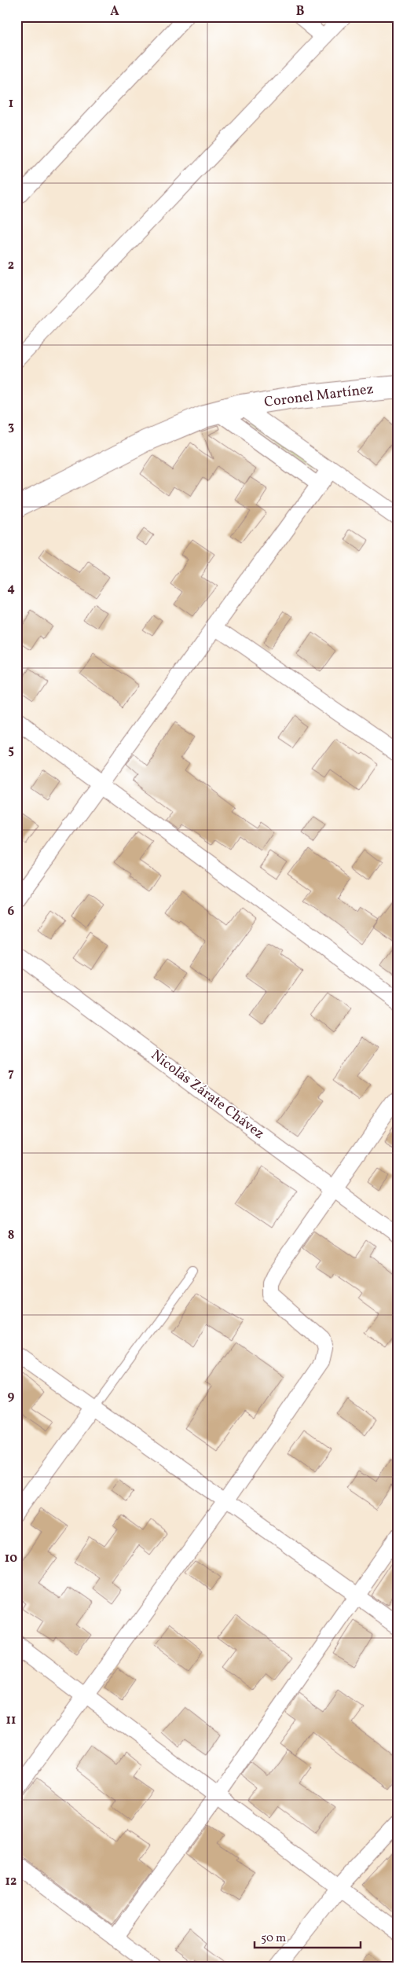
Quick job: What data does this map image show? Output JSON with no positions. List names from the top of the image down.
{
  "streets": {
    "main road": ["Coronel Martínez"],
    "street": ["Nicolás Zárate Chávez"]
  },
  "scale_bar": "50 m",
  "grid": {
    "columns": ["A", "B"],
    "rows": [
      "1",
      "2",
      "3",
      "4",
      "5",
      "6",
      "7",
      "8",
      "9",
      "10",
      "11",
      "12"
    ]
  }
}
